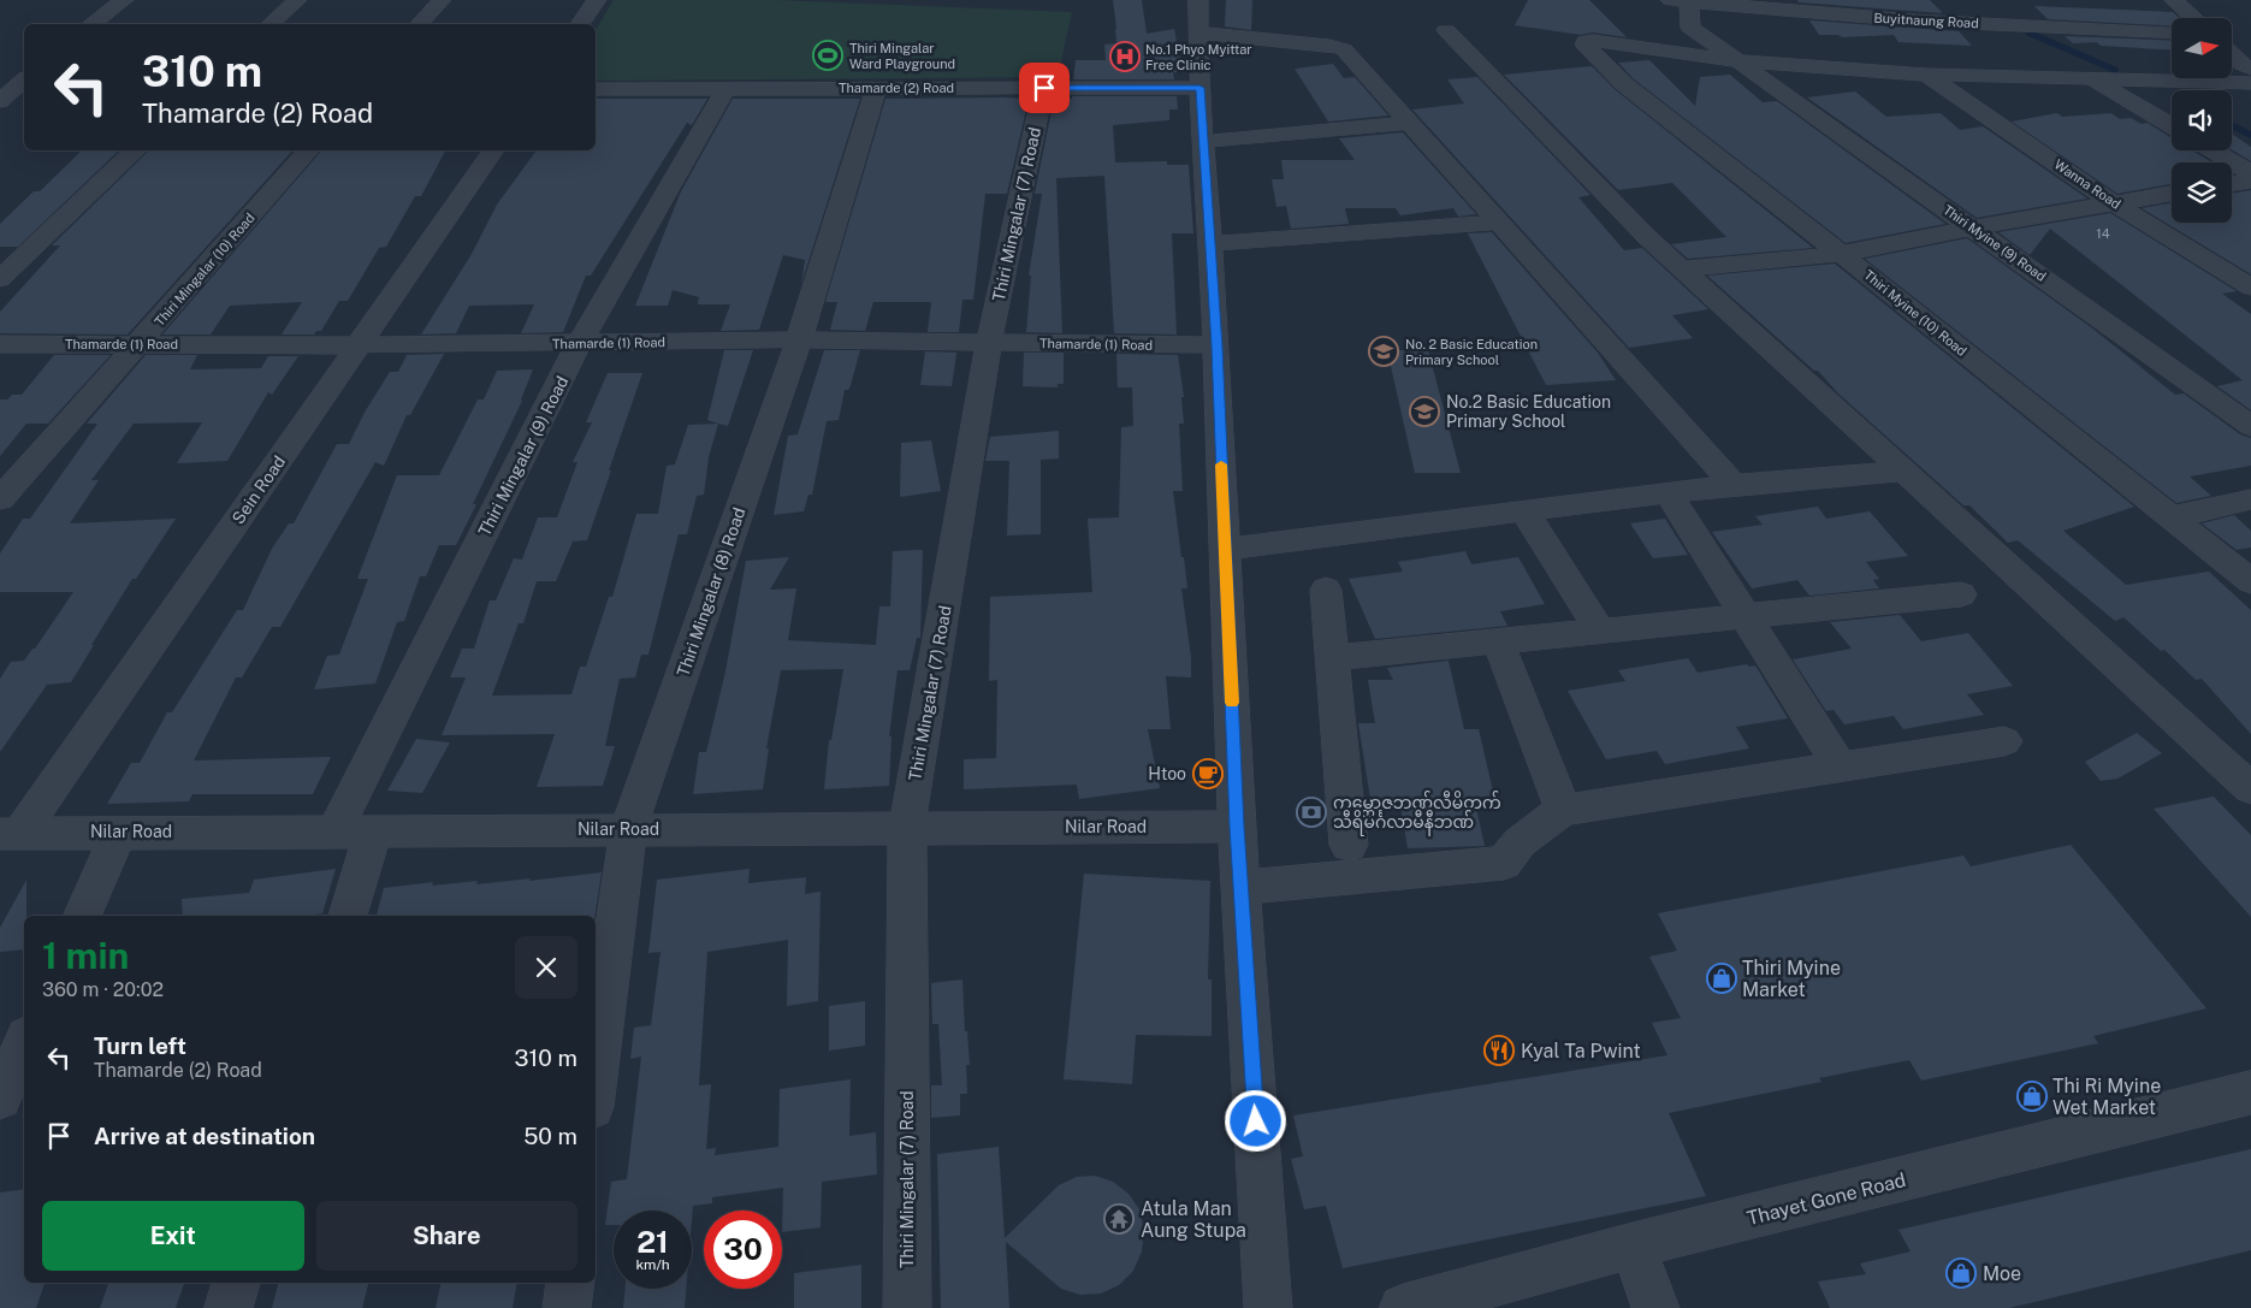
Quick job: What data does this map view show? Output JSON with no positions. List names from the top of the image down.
{
  "streets": {
    "street": [
      "Buyitnaung Road",
      "Thamarde (2) Road",
      "Wanna Road",
      "Thiri Mingalar (7) Road",
      "Thiri Myine (9) Road",
      "Thiri Mingalar (10) Road",
      "Thiri Myine (10) Road",
      "Thamarde (1) Road",
      "Thiri Mingalar (9) Road",
      "Sein Road",
      "Thiri Mingalar (8) Road",
      "Nilar Road",
      "Thayet Gone Road"
    ]
  },
  "crossings": [
    ["Buyitnaung Road", "Thiri Myine (9) Road"],
    ["Thamarde (2) Road", "Thiri Mingalar (7) Road"],
    ["Thamarde (2) Road", "Thiri Mingalar (9) Road"],
    ["Thamarde (2) Road", "Thiri Mingalar (8) Road"],
    ["Thiri Mingalar (7) Road", "Thamarde (1) Road"],
    ["Thiri Mingalar (7) Road", "Nilar Road"],
    ["Thiri Myine (9) Road", "Thiri Myine (10) Road"],
    ["Thiri Mingalar (10) Road", "Thamarde (1) Road"],
    ["Thamarde (1) Road", "Thiri Mingalar (9) Road"],
    ["Thamarde (1) Road", "Sein Road"],
    ["Thamarde (1) Road", "Thiri Mingalar (8) Road"],
    ["Thiri Mingalar (9) Road", "Nilar Road"],
    ["Sein Road", "Nilar Road"],
    ["Thiri Mingalar (8) Road", "Nilar Road"]
  ],
  "places": {
    "sports": ["Thiri Mingalar Ward Playground"],
    "hospital": ["No.1 Phyo Myittar Free Clinic"],
    "school or university": ["No. 2 Basic Education Primary School", "No.2 Basic Education Primary School"],
    "cafe": ["Htoo"],
    "bank": ["ကမ္ဘောဇဘဏ်လီမိတက် သီရိမင်္ဂလာမီနီဘဏ်"],
    "shop": ["Thiri Myine Market", "Thi Ri Myine Wet Market", "Moe"],
    "restaurant": ["Kyal Ta Pwint"],
    "temple": ["Atula Man Aung Stupa"]
  },
  "house_numbers": ["14"],
  "north": "right",
  "page": {
    "turn": ["310 m", "Thamarde (2) Road"],
    "heading": ["1 min", "360 m · 20:02"],
    "list": [
      {
        "name": "Turn left",
        "note": "Thamarde (2) Road",
        "value": "310 m"
      },
      {
        "name": "Arrive at destination",
        "value": "50 m"
      }
    ],
    "buttons": ["Exit", "Share"],
    "speed": "21 km/h",
    "limit": "30"
  }
}
